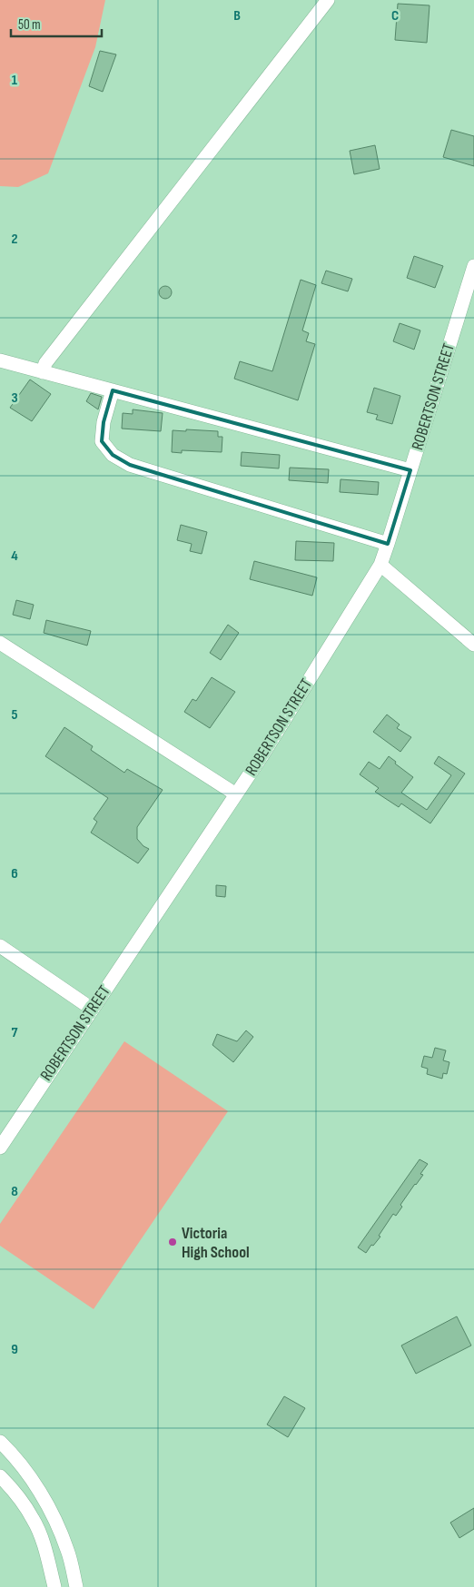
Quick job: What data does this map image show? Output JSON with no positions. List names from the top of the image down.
{
  "streets": {
    "street": ["ROBERTSON STREET"]
  },
  "places": ["Victoria High School"],
  "scale_bar": "50 m",
  "grid": {
    "columns": ["B", "C"],
    "rows": [
      "1",
      "2",
      "3",
      "4",
      "5",
      "6",
      "7",
      "8",
      "9"
    ]
  }
}
